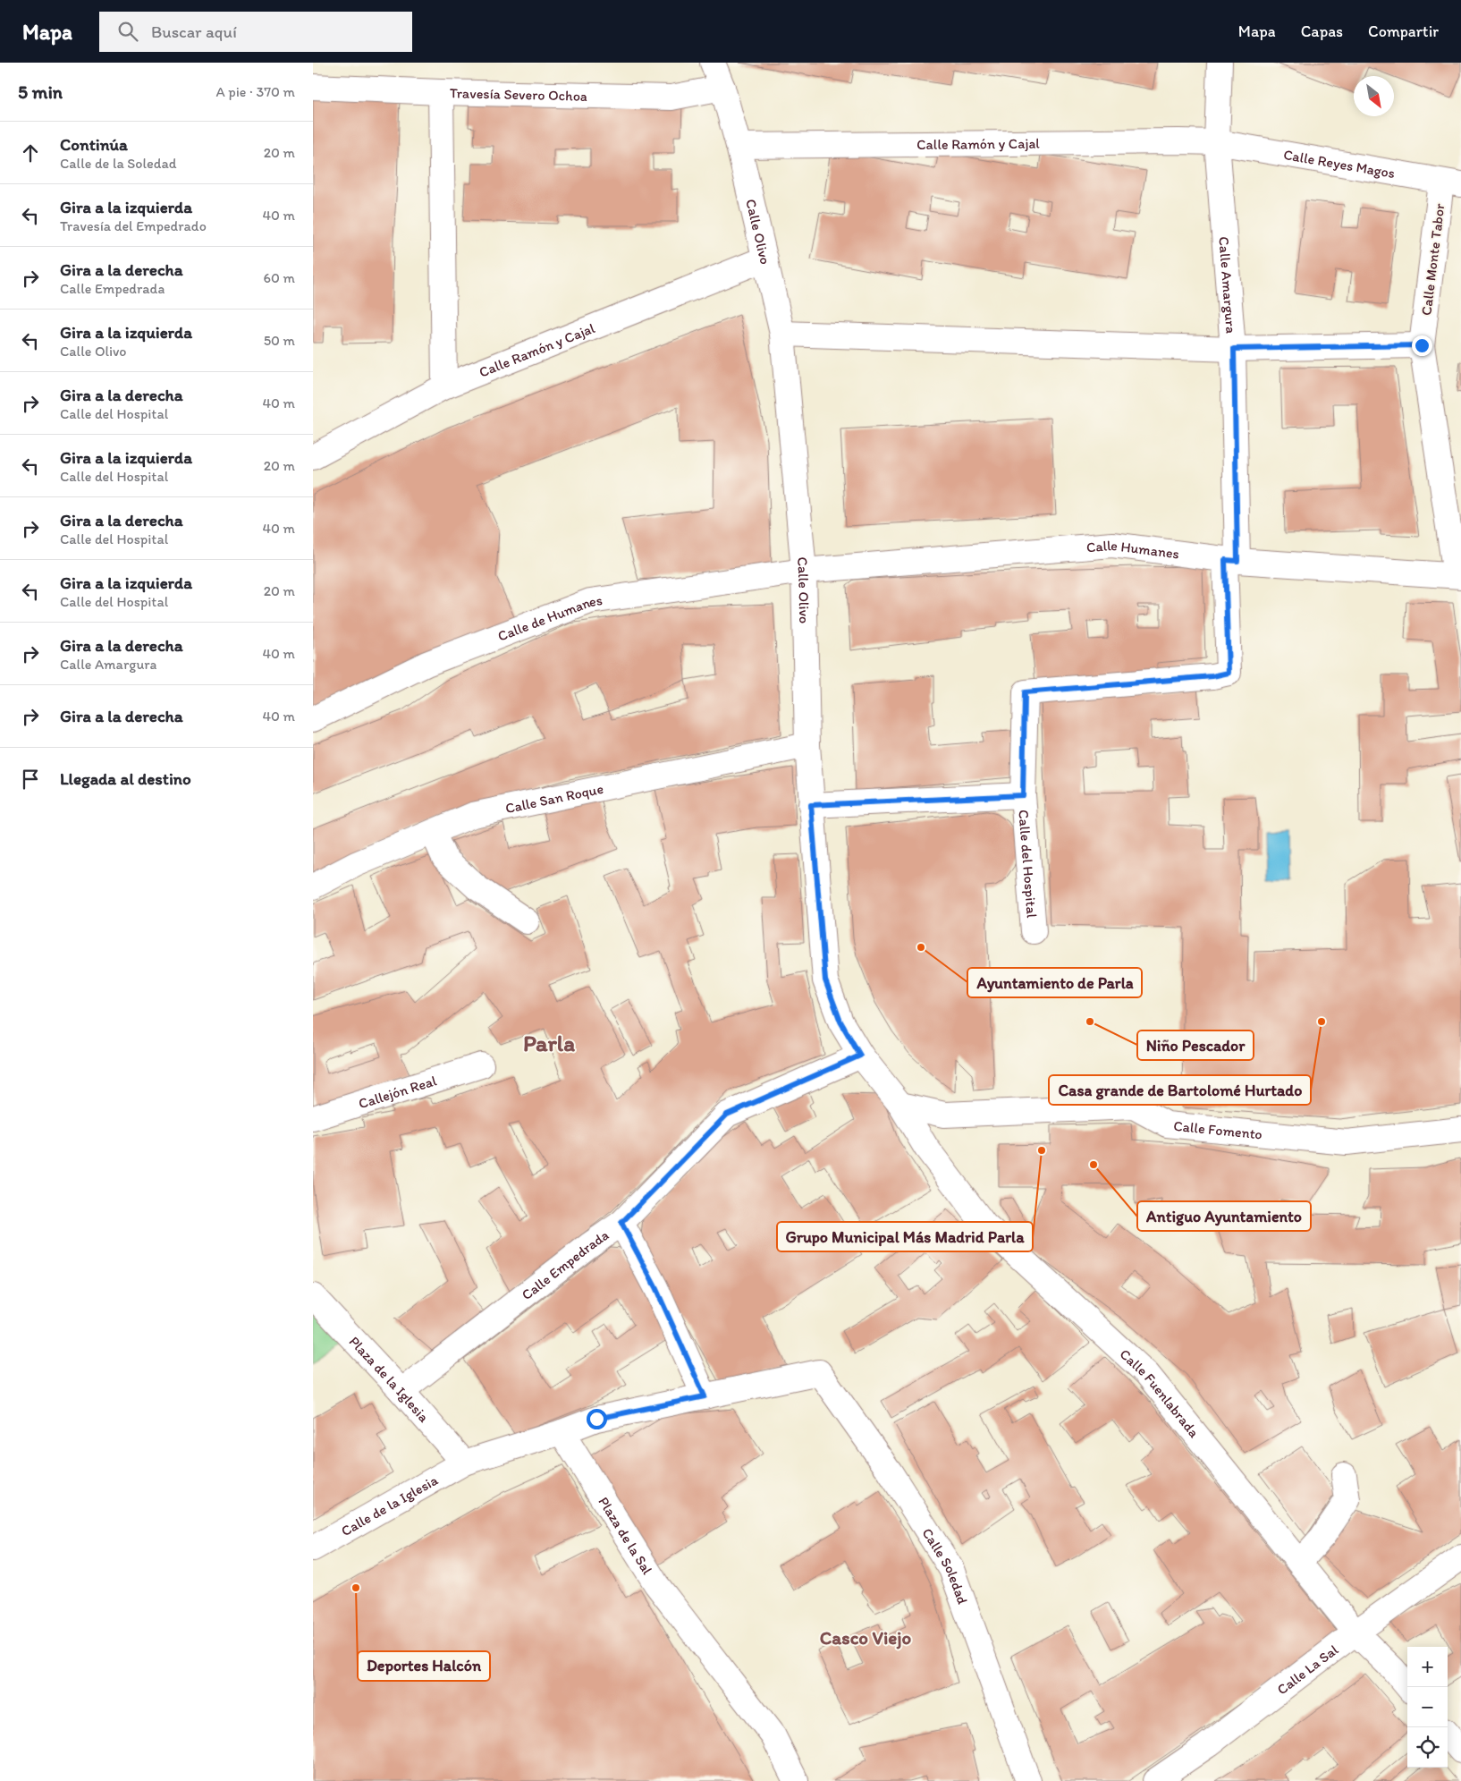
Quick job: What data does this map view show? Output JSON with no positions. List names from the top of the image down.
{
  "streets": {
    "street": [
      "Travesía Severo Ochoa",
      "Calle Ramón y Cajal",
      "Calle Reyes Magos",
      "Calle Olivo",
      "Calle Monte Tabor",
      "Calle Amargura",
      "Calle Humanes",
      "Calle de Humanes",
      "Calle San Roque",
      "Calle del Hospital",
      "Callejón Real",
      "Calle Fomento",
      "Calle Empedrada",
      "Plaza de la Iglesia",
      "Calle Fuenlabrada",
      "Calle de la Iglesia",
      "Plaza de la Sal",
      "Calle Soledad",
      "Calle La Sal"
    ]
  },
  "crossings": [
    ["Travesía Severo Ochoa", "Calle Olivo"],
    ["Calle Ramón y Cajal", "Calle Reyes Magos"],
    ["Calle Ramón y Cajal", "Calle Olivo"],
    ["Calle Ramón y Cajal", "Calle Amargura"],
    ["Calle Reyes Magos", "Calle Monte Tabor"],
    ["Calle Reyes Magos", "Calle Amargura"],
    ["Calle Olivo", "Calle Humanes"],
    ["Calle Olivo", "Calle de Humanes"],
    ["Calle Olivo", "Calle San Roque"],
    ["Calle Olivo", "Calle del Hospital"],
    ["Calle Olivo", "Calle Fomento"],
    ["Calle Olivo", "Calle Empedrada"],
    ["Calle Olivo", "Calle Fuenlabrada"],
    ["Calle Monte Tabor", "Calle Humanes"],
    ["Calle Amargura", "Calle Humanes"],
    ["Calle Amargura", "Calle del Hospital"],
    ["Calle Humanes", "Calle de Humanes"],
    ["Calle Humanes", "Calle del Hospital"],
    ["Calle Fomento", "Calle Fuenlabrada"],
    ["Calle Empedrada", "Plaza de la Iglesia"],
    ["Plaza de la Iglesia", "Calle de la Iglesia"],
    ["Calle Fuenlabrada", "Calle La Sal"],
    ["Calle de la Iglesia", "Plaza de la Sal"],
    ["Calle de la Iglesia", "Calle Soledad"]
  ],
  "districts": ["Parla", "Casco Viejo"],
  "places": [
    "Ayuntamiento de Parla",
    "Niño Pescador",
    "Casa grande de Bartolomé Hurtado",
    "Grupo Municipal Más Madrid Parla",
    "Antiguo Ayuntamiento",
    "Deportes Halcón"
  ],
  "north": "bottom right",
  "page": {
    "header": "Mapa",
    "search": "Buscar aquí",
    "nav": ["Mapa", "Capas", "Compartir"],
    "heading": ["5 min", "A pie · 370 m"],
    "list": [
      ["Continúa", "Calle de la Soledad", "20 m"],
      ["Gira a la izquierda", "Travesía del Empedrado", "40 m"],
      ["Gira a la derecha", "Calle Empedrada", "60 m"],
      ["Gira a la izquierda", "Calle Olivo", "50 m"],
      ["Gira a la derecha", "Calle del Hospital", "40 m"],
      ["Gira a la izquierda", "Calle del Hospital", "20 m"],
      ["Gira a la derecha", "Calle del Hospital", "40 m"],
      ["Gira a la izquierda", "Calle del Hospital", "20 m"],
      ["Gira a la derecha", "Calle Amargura", "40 m"],
      ["Gira a la derecha", "40 m"],
      "Llegada al destino"
    ],
    "map_buttons": ["+", "−"]
  }
}
